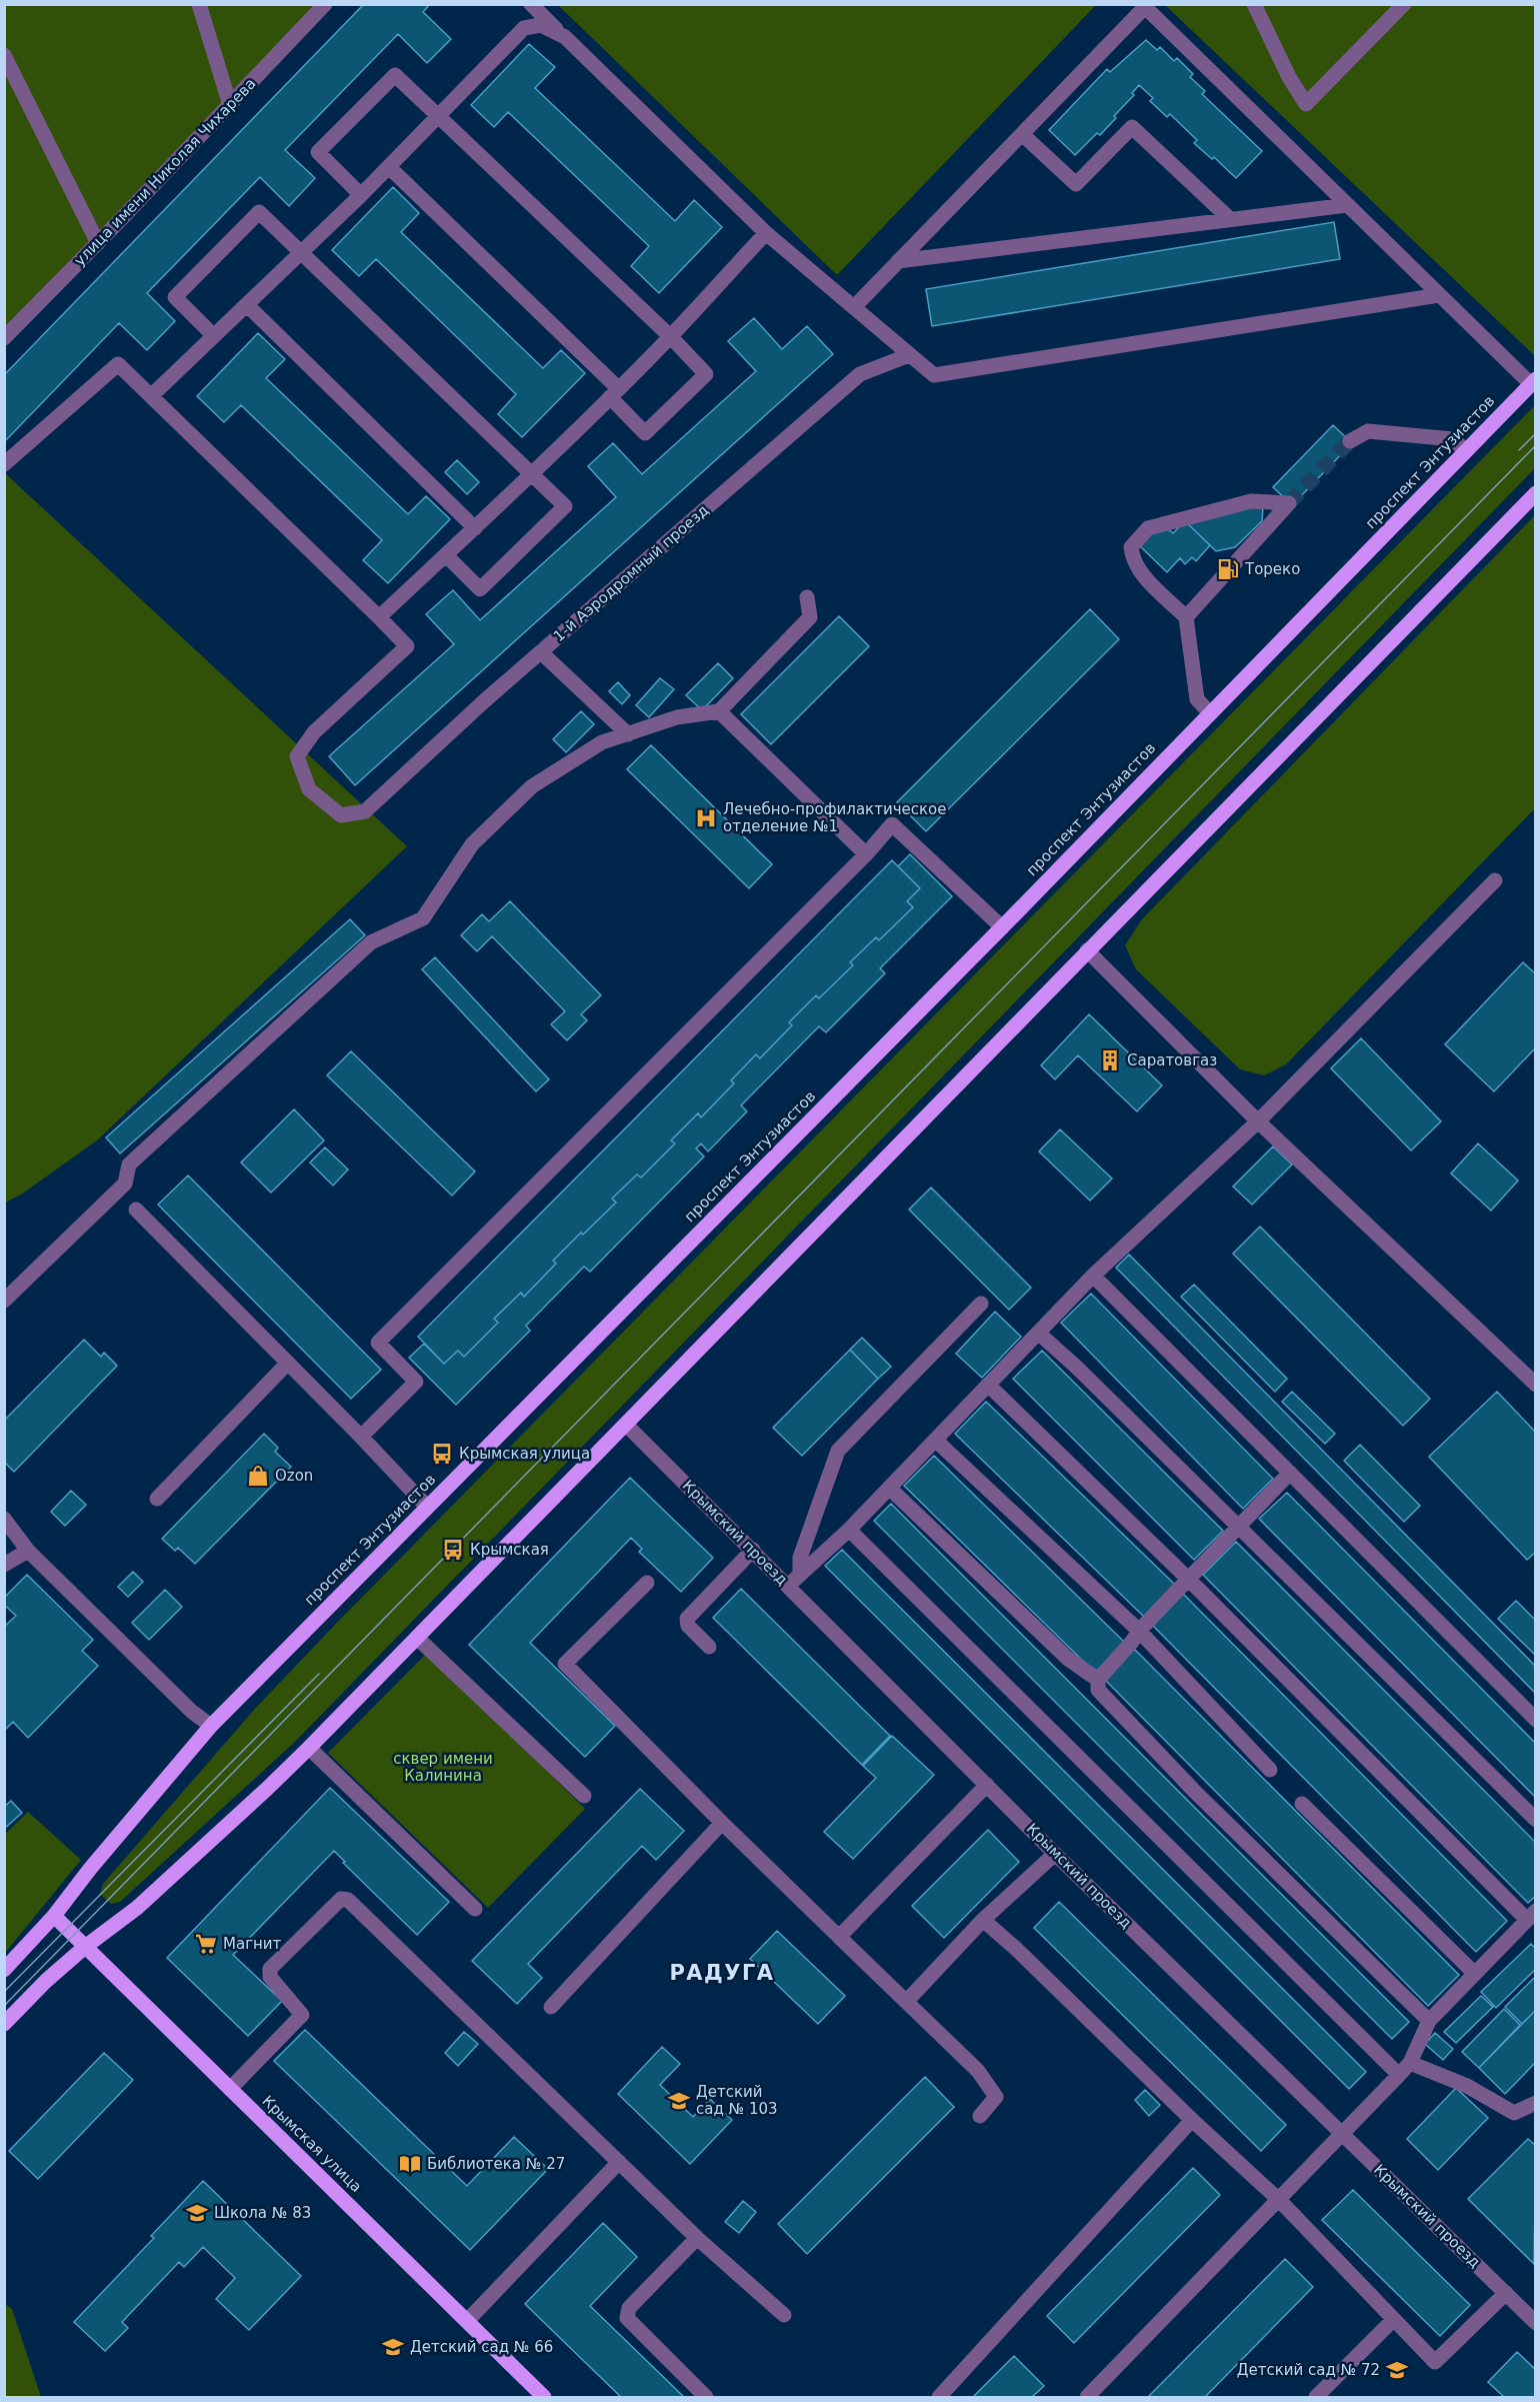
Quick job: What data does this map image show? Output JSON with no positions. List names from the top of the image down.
{
  "streets": {
    "main road": ["проспект Энтузиастов", "Крымская улица"],
    "street": ["улица имени Николая Чихарева", "1-й Аэродромный проезд", "Крымский проезд"]
  },
  "crossings": [
    ["проспект Энтузиастов", "Крымская улица"]
  ],
  "districts": ["РАДУГА"],
  "parks": ["сквер имени Калинина"],
  "places": {
    "fuel station": ["Тореко"],
    "hospital": ["Лечебно-профилактическое отделение №1"],
    "building": ["Саратовгаз"],
    "bus stop": ["Крымская улица", "Крымская"],
    "shop": ["Ozon"],
    "supermarket": ["Магнит"],
    "school or university": [
      "Детский сад № 103",
      "Школа № 83",
      "Детский сад № 66",
      "Детский сад № 72"
    ],
    "library": ["Библиотека № 27"]
  }
}
